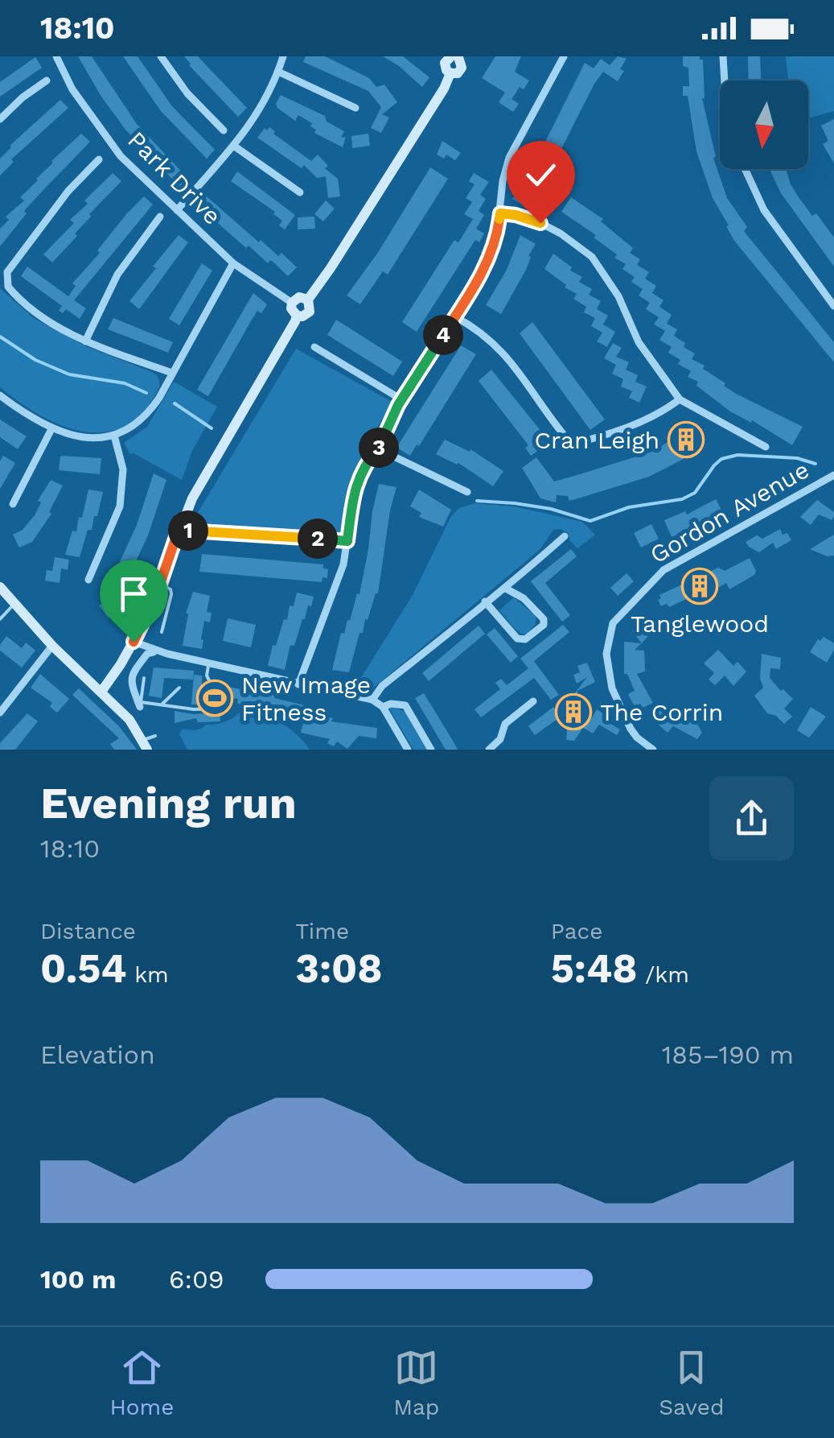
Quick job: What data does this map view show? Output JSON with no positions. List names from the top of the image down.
{
  "streets": {
    "street": ["Park Drive", "Gordon Avenue"]
  },
  "places": {
    "building": ["Cran Leigh", "Tanglewood", "The Corrin"],
    "sports": ["New Image Fitness"]
  },
  "north": "bottom",
  "page": {
    "status": "18:10",
    "pins": [
      "4",
      "3",
      "1",
      "2"
    ],
    "heading": ["Evening run", "18:10"],
    "stats": [
      ["Distance", "0.54 km"],
      ["Time", "3:08"],
      ["Pace", "5:48 /km"]
    ],
    "chart": ["Elevation", "185–190 m"],
    "list": [
      {
        "name": "100 m",
        "note": "6:09"
      }
    ],
    "tabs": ["Home", "Map", "Saved"]
  }
}
